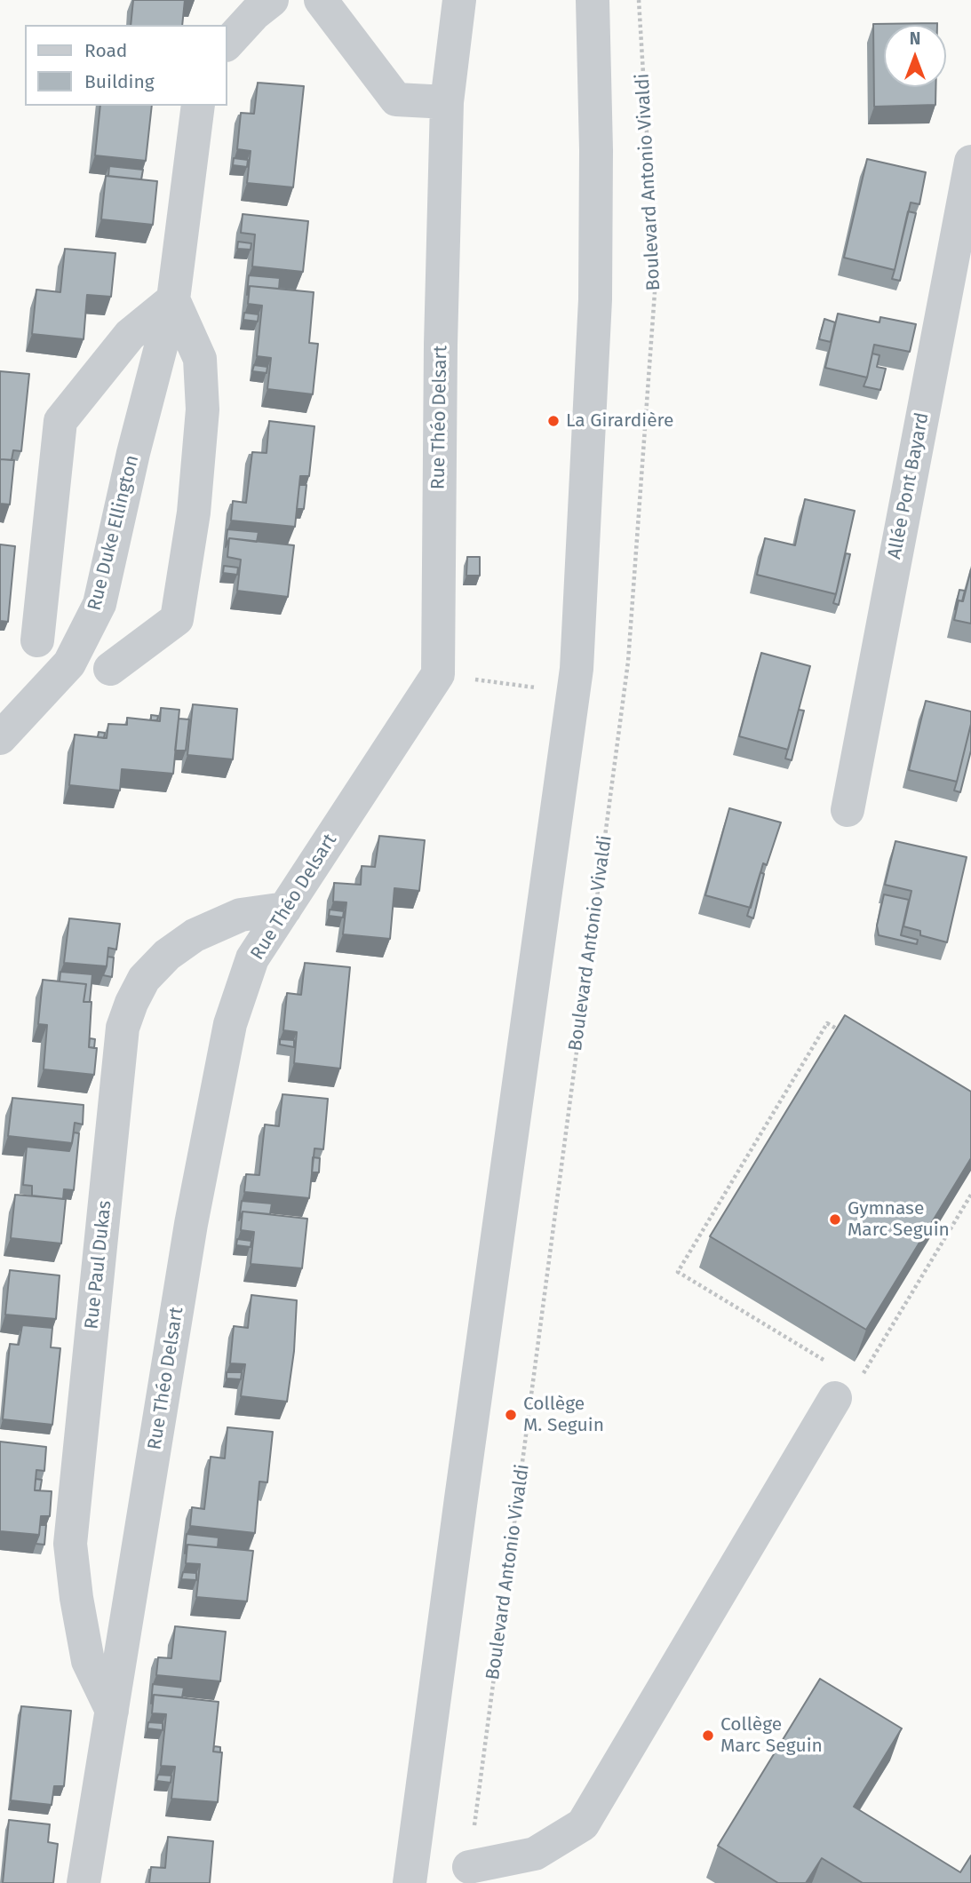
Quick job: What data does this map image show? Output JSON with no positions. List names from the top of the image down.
{
  "streets": {
    "street": [
      "Rue Théo Delsart",
      "Allée Pont Bayard",
      "Rue Duke Ellington",
      "Rue Paul Dukas"
    ],
    "path": ["Boulevard Antonio Vivaldi"]
  },
  "crossings": [
    ["Rue Théo Delsart", "Rue Paul Dukas"]
  ],
  "places": [
    "La Girardière",
    "Gymnase Marc Seguin",
    "Collège M. Seguin",
    "Collège Marc Seguin"
  ],
  "legend": ["Road", "Building"],
  "north": "top"
}
